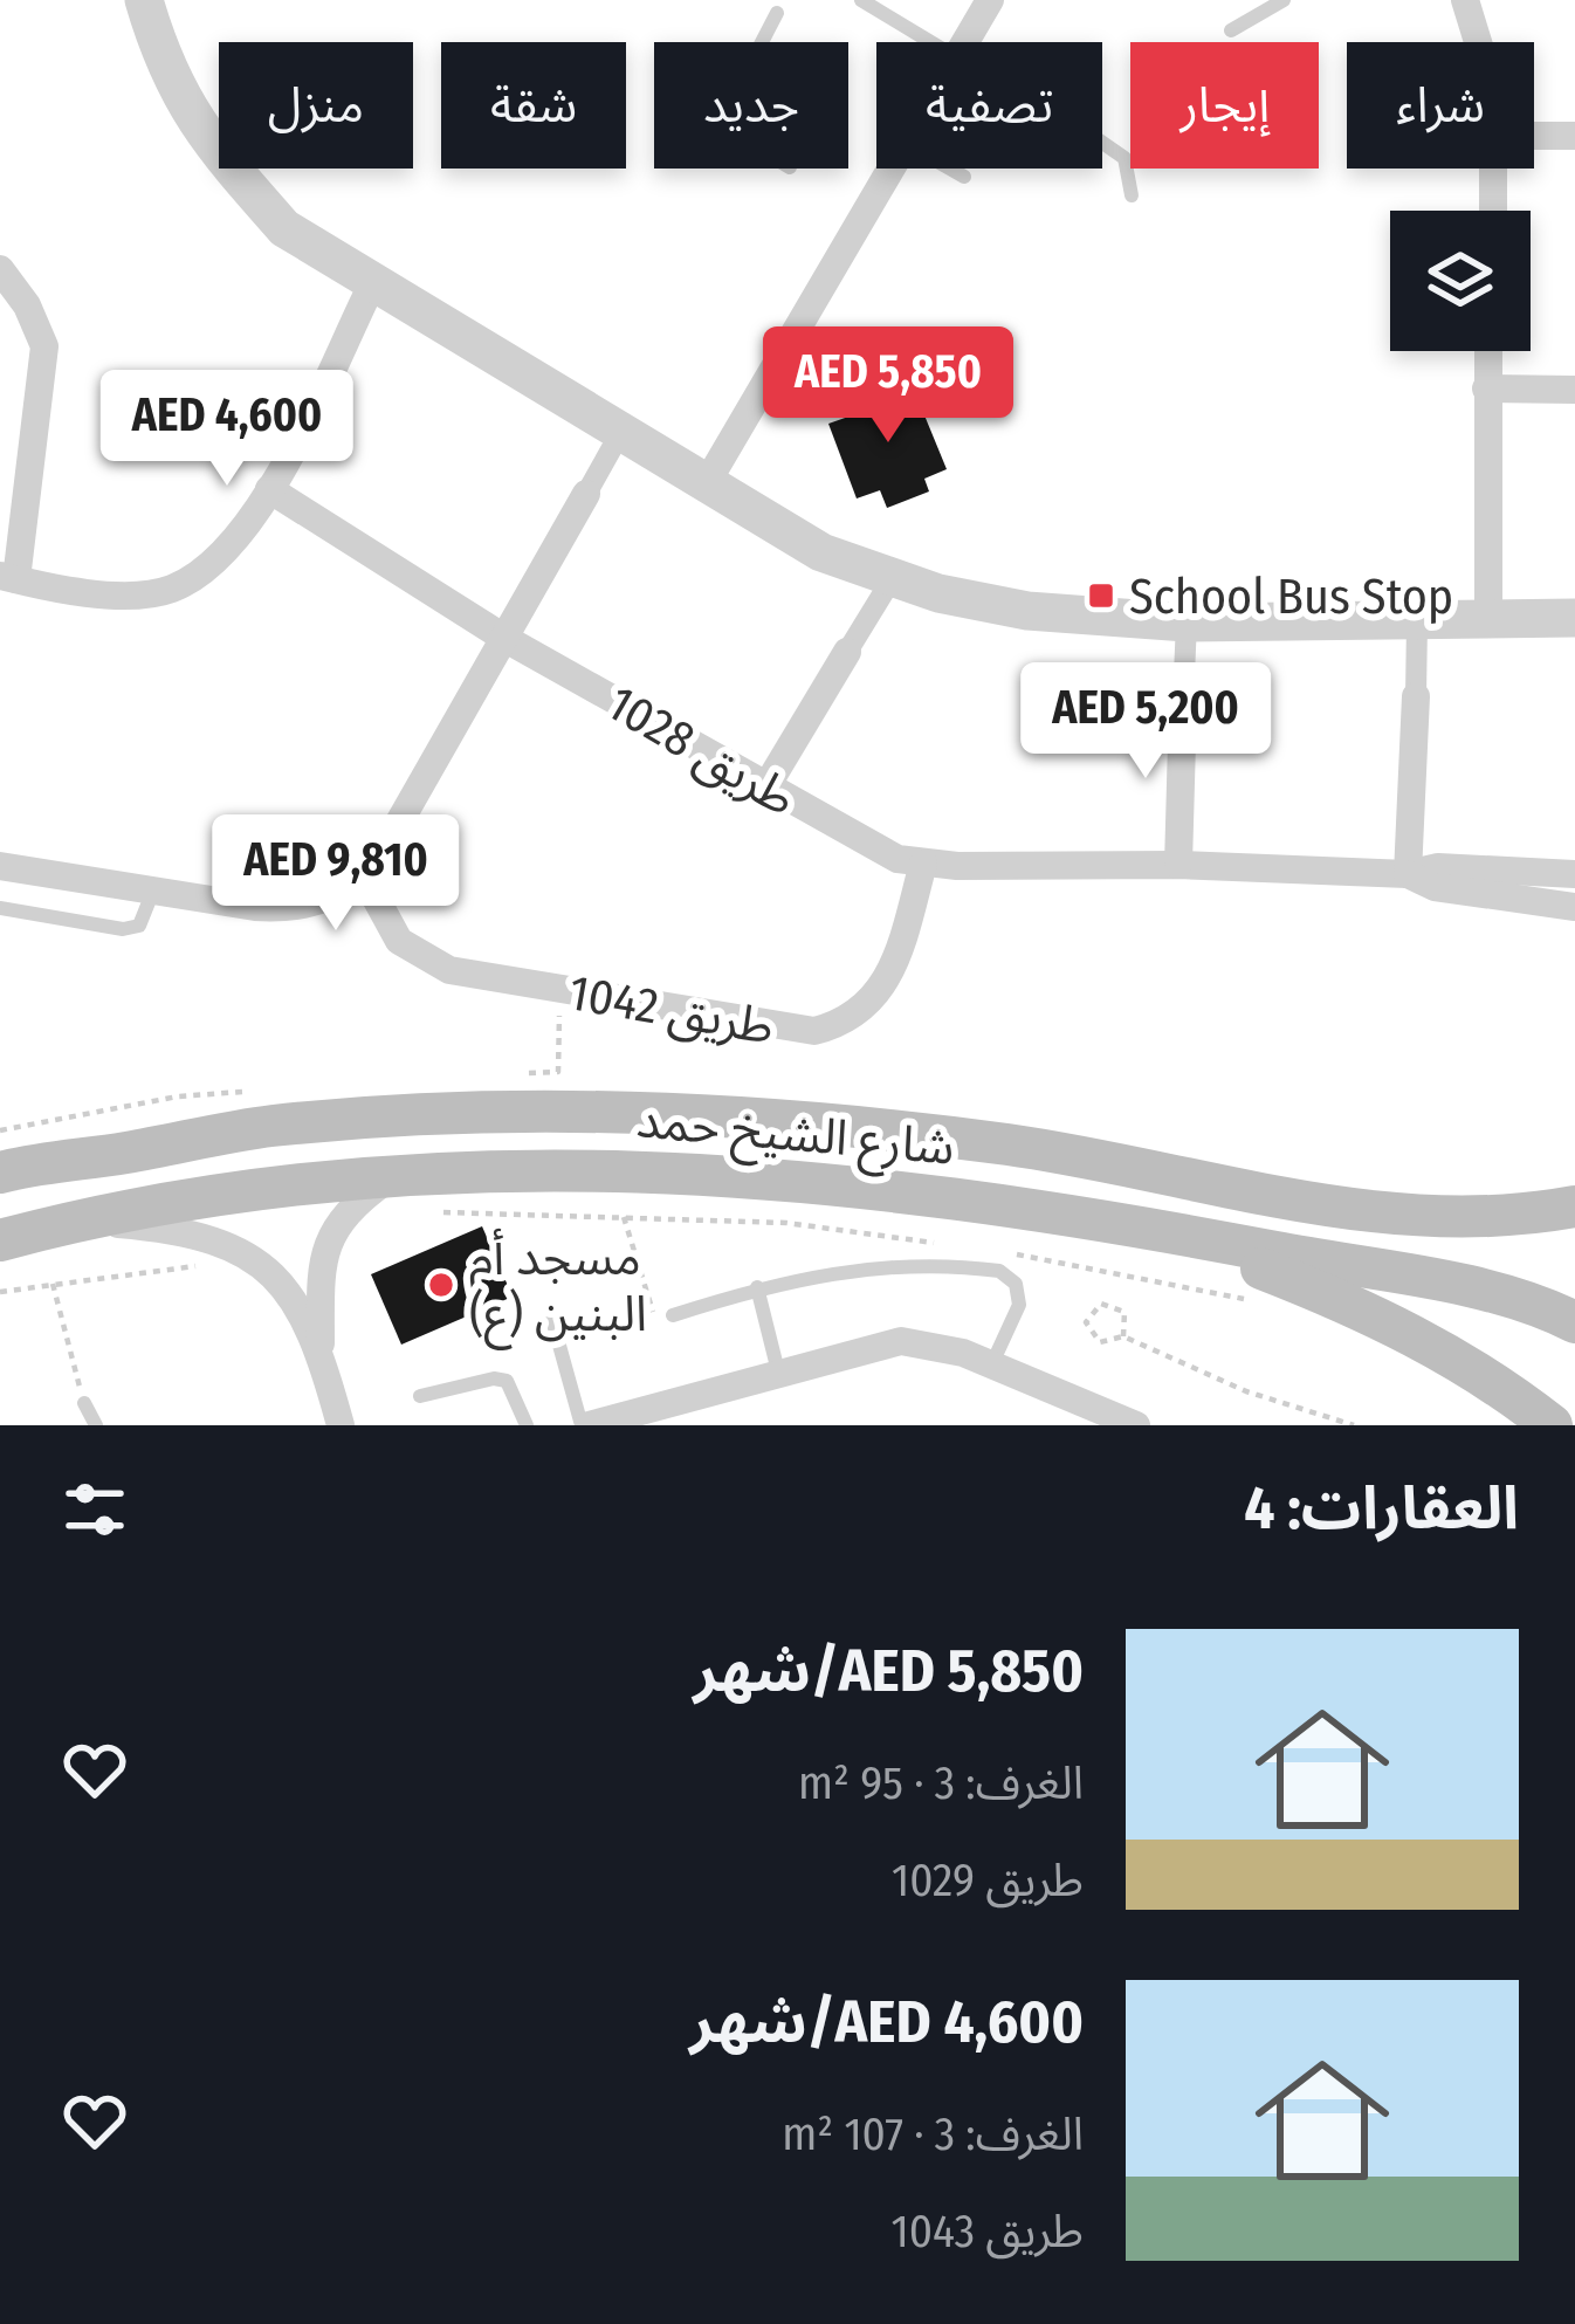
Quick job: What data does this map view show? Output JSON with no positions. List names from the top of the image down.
{
  "streets": {
    "main road": ["شارع الشيخ حمد"],
    "street": ["طريق 1028", "طريق 1042"]
  },
  "crossings": [
    ["طريق 1028", "طريق 1042"]
  ],
  "places": {
    "transit": ["School Bus Stop"],
    "other": ["مسجد أم البنين (ع)"]
  },
  "page": {
    "chip": [
      "شراء",
      "إيجار",
      "تصفية",
      "جديد",
      "شقة",
      "منزل"
    ],
    "price": [
      "AED 5,850",
      "AED 4,600",
      "AED 5,200",
      "AED 9,810"
    ],
    "heading": "العقارات: 4",
    "list": [
      {
        "name": "AED 5,850/شهر",
        "note": "الغرف: 3 · 95 m² · طريق 1029"
      },
      {
        "name": "AED 4,600/شهر",
        "note": "الغرف: 3 · 107 m² · طريق 1043"
      }
    ]
  }
}
